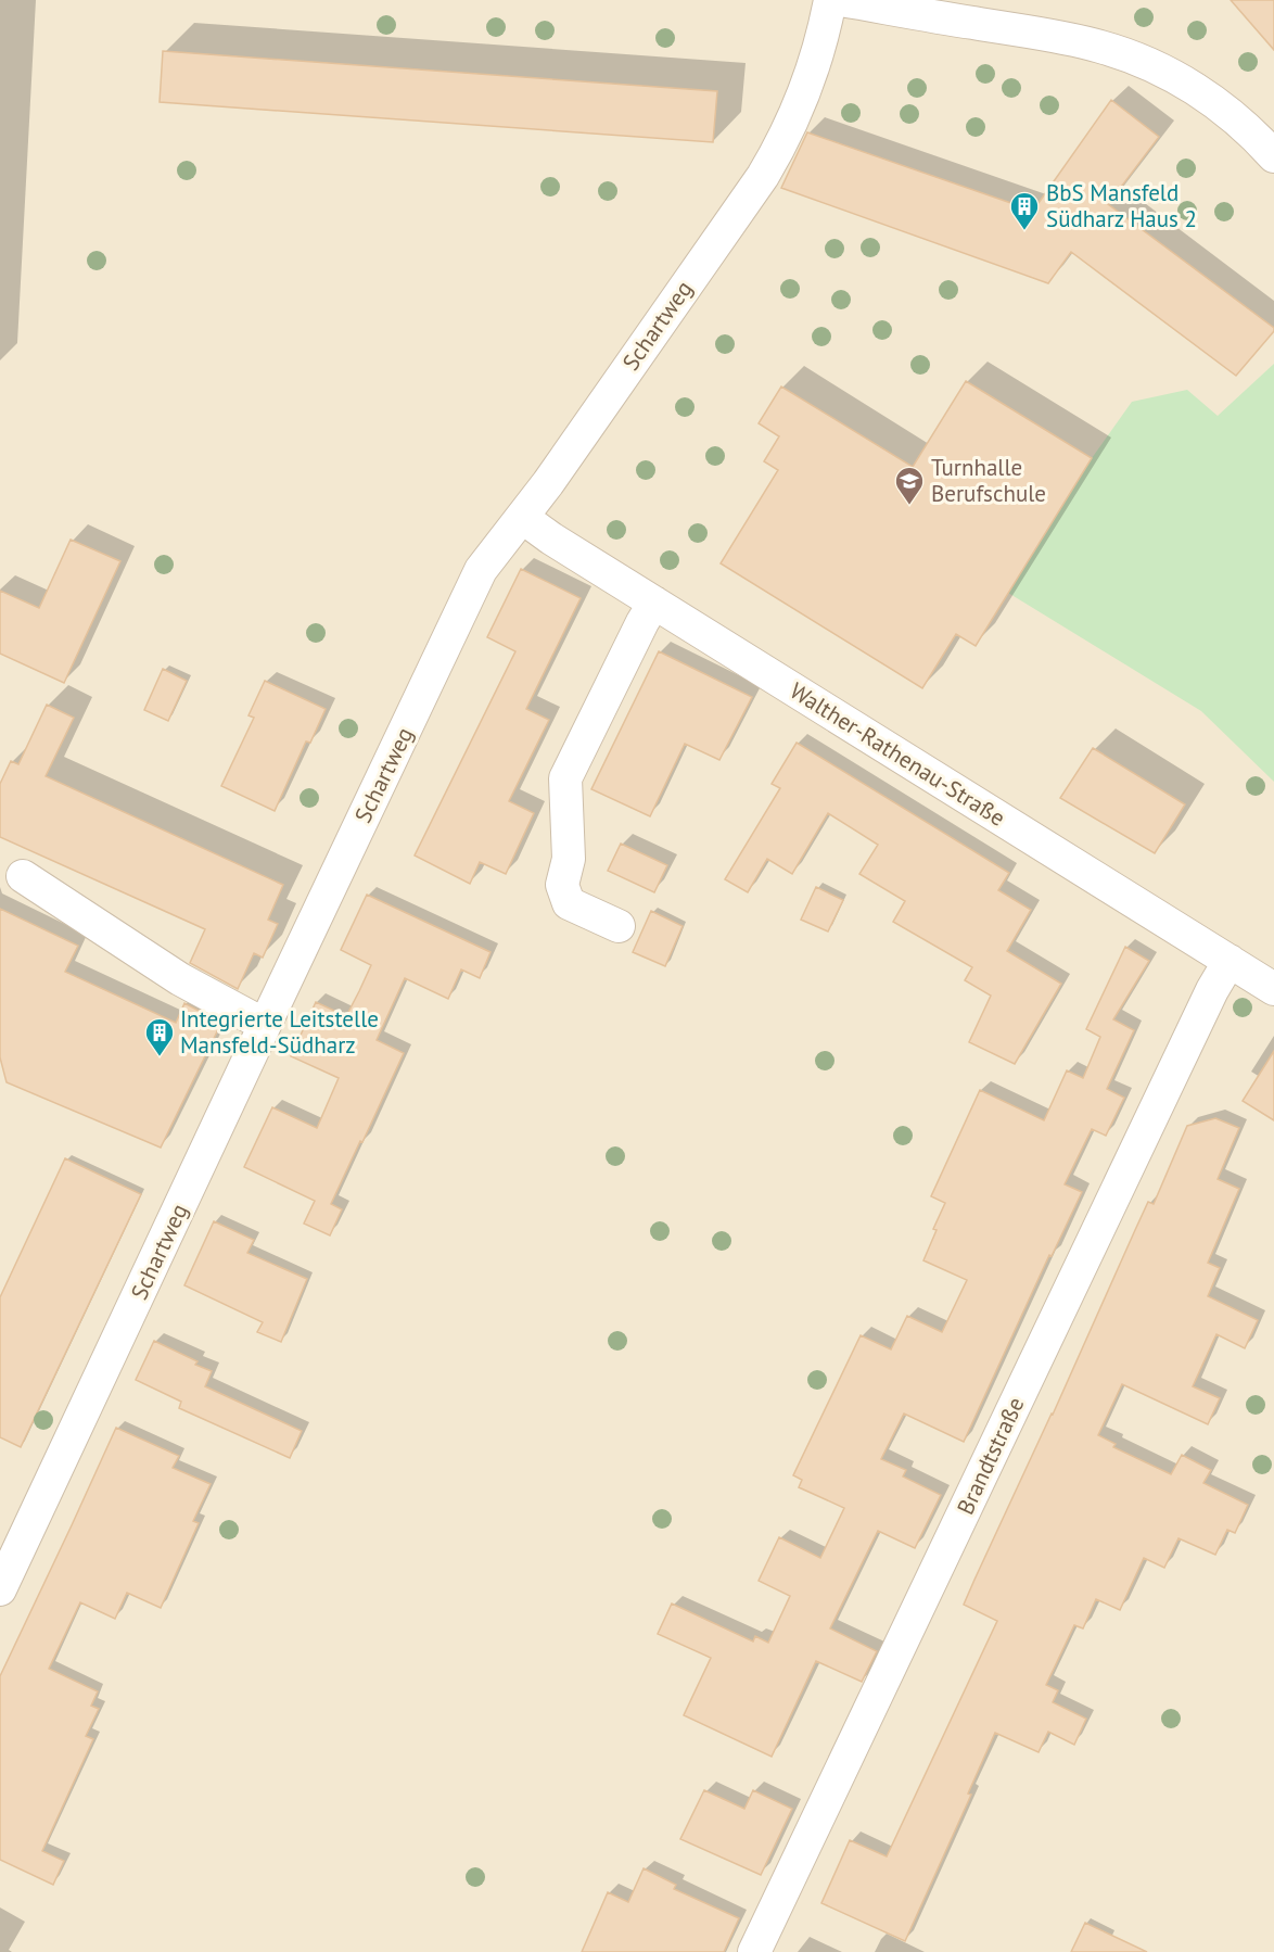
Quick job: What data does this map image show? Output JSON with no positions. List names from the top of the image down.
{
  "streets": {
    "street": ["Schartweg", "Walther-Rathenau-Straße", "Brandtstraße"]
  },
  "crossings": [
    ["Schartweg", "Walther-Rathenau-Straße"],
    ["Walther-Rathenau-Straße", "Brandtstraße"]
  ],
  "places": {
    "building": ["BbS Mansfeld Südharz Haus 2", "Integrierte Leitstelle Mansfeld-Südharz"],
    "school or university": ["Turnhalle Berufschule"]
  }
}
